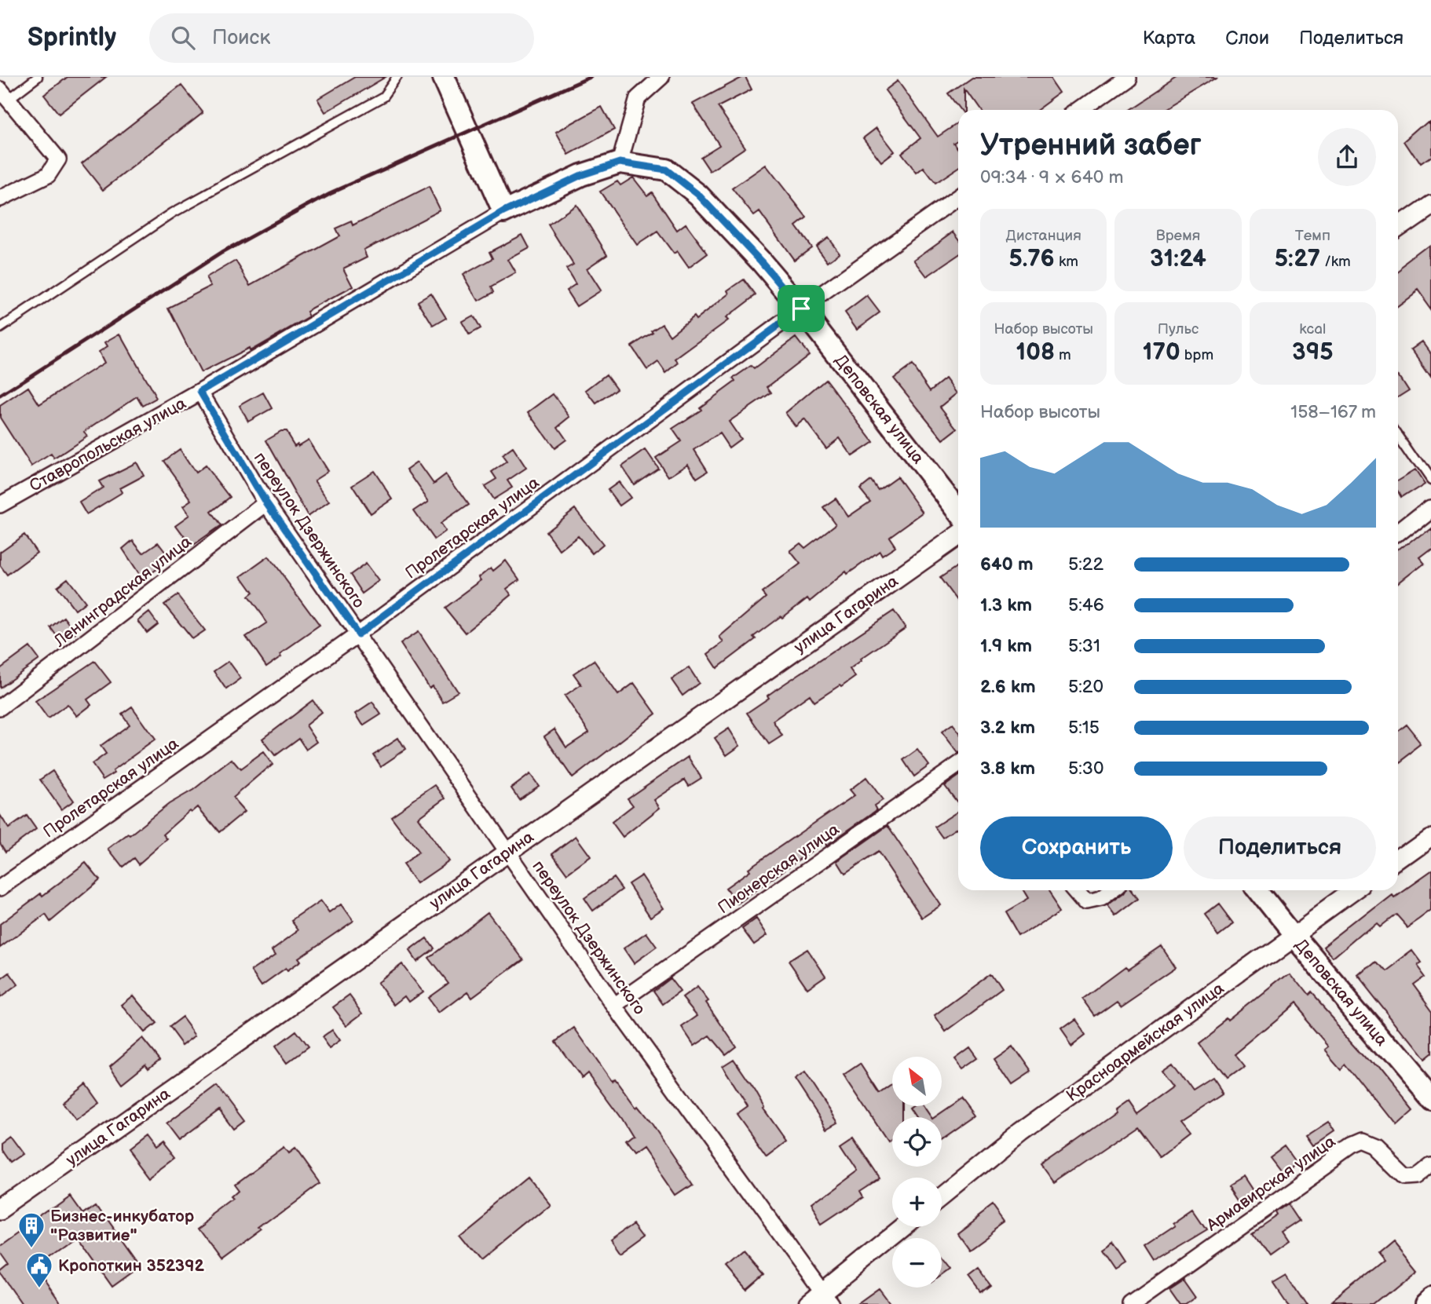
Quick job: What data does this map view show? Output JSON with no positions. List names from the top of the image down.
{
  "streets": {
    "main road": ["Деповская улица", "Ставропольская улица"],
    "street": [
      "Пролетарская улица",
      "переулок Дзержинского",
      "Ленинградская улица",
      "улица Гагарина",
      "Пионерская улица",
      "Красноармейская улица",
      "Армавирская улица"
    ]
  },
  "crossings": [
    ["Деповская улица", "Ставропольская улица"],
    ["Деповская улица", "Пролетарская улица"],
    ["Деповская улица", "Красноармейская улица"],
    ["Ставропольская улица", "переулок Дзержинского"],
    ["Пролетарская улица", "переулок Дзержинского"],
    ["переулок Дзержинского", "Ленинградская улица"],
    ["переулок Дзержинского", "улица Гагарина"],
    ["переулок Дзержинского", "Пионерская улица"]
  ],
  "places": {
    "building": ["Бизнес-инкубатор \"Развитие\""],
    "public building": ["Кропоткин 352392"]
  },
  "north": "top left",
  "page": {
    "header": "Sprintly",
    "search": "Поиск",
    "nav": ["Карта", "Слои", "Поделиться"],
    "heading": ["Утренний забег", "09:34 · 9 × 640 m"],
    "stats": [
      ["Дистанция", "5.76 km"],
      ["Время", "31:24"],
      ["Темп", "5:27 /km"],
      ["Набор высоты", "108 m"],
      ["Пульс", "170 bpm"],
      ["kcal", "395"]
    ],
    "chart": ["Набор высоты", "158–167 m"],
    "list": [
      {
        "name": "640 m",
        "note": "5:22"
      },
      {
        "name": "1.3 km",
        "note": "5:46"
      },
      {
        "name": "1.9 km",
        "note": "5:31"
      },
      {
        "name": "2.6 km",
        "note": "5:20"
      },
      {
        "name": "3.2 km",
        "note": "5:15"
      },
      {
        "name": "3.8 km",
        "note": "5:30"
      }
    ],
    "buttons": ["Сохранить", "Поделиться"],
    "map_buttons": ["+", "−"]
  }
}
